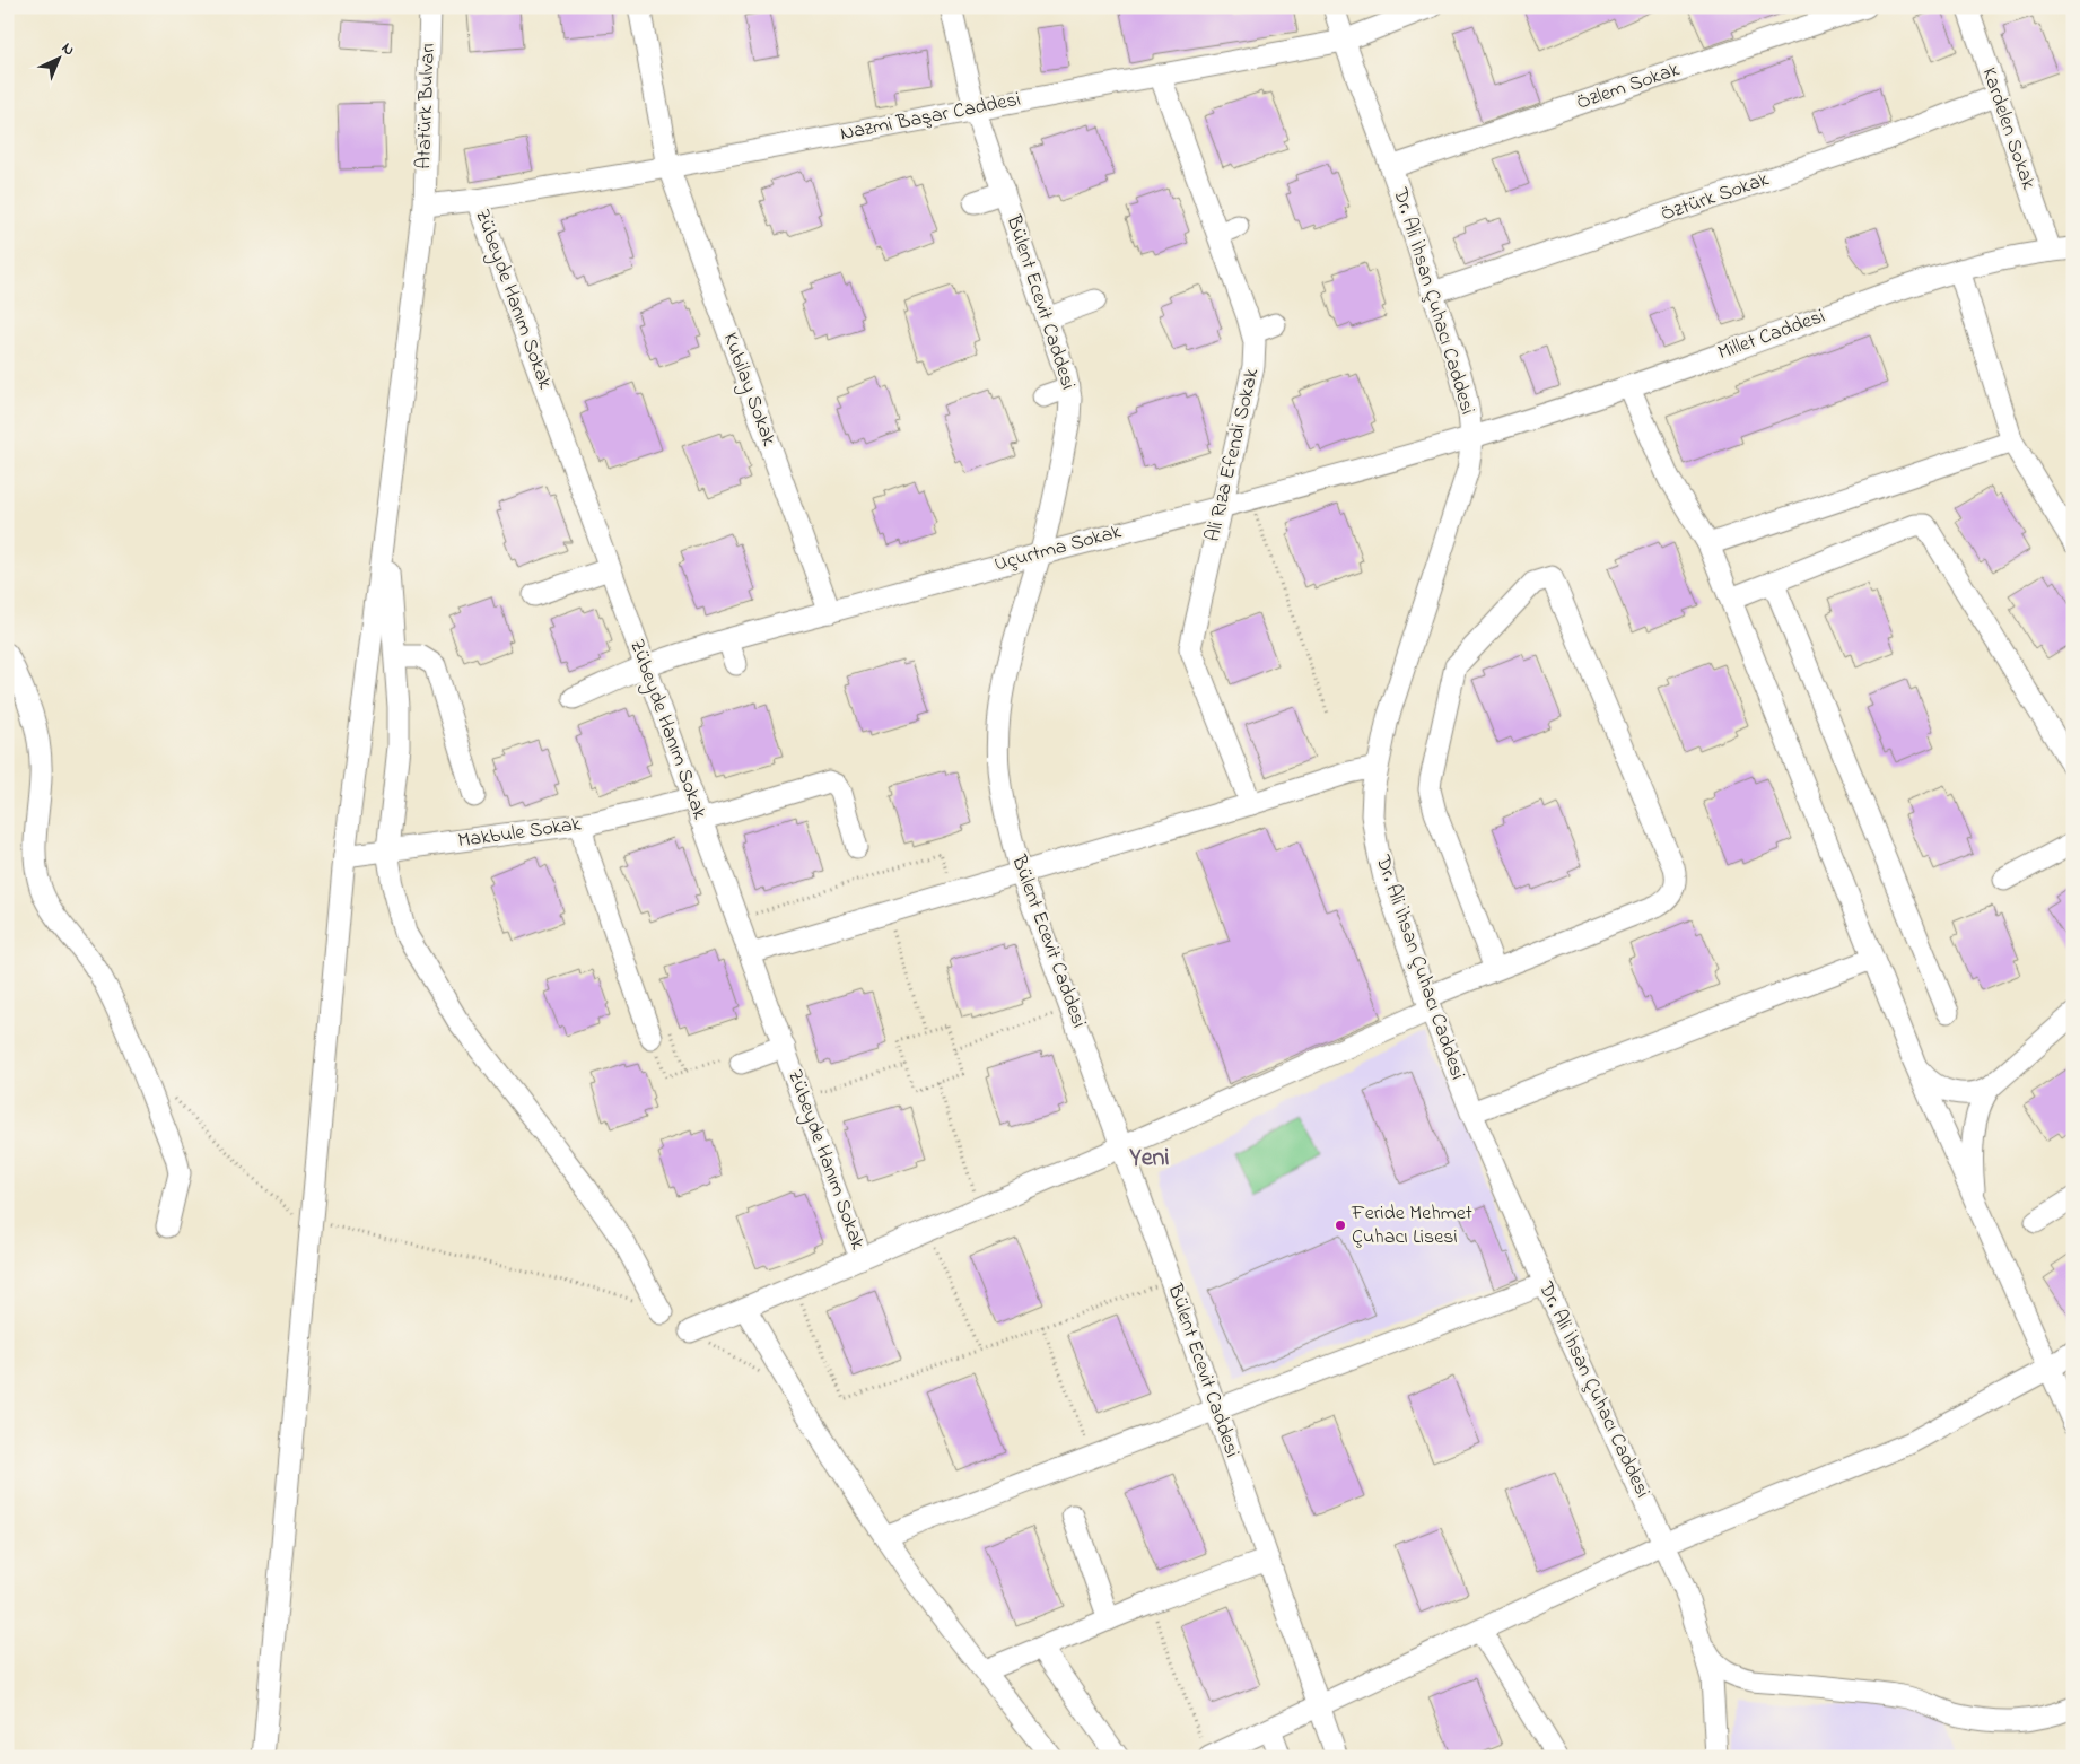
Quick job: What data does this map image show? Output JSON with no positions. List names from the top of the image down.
{
  "streets": {
    "street": [
      "Özlem Sokak",
      "Atatürk Bulvarı",
      "Nazmi Başar Caddesi",
      "Kardelen Sokak",
      "Öztürk Sokak",
      "Zübeyde Hanım Sokak",
      "Dr. Ali İhsan Çuhacı Caddesi",
      "Bülent Ecevit Caddesi",
      "Millet Caddesi",
      "Kubilay Sokak",
      "Ali Rıza Efendi Sokak",
      "Uçurtma Sokak",
      "Makbule Sokak"
    ]
  },
  "crossings": [
    ["Özlem Sokak", "Dr. Ali İhsan Çuhacı Caddesi"],
    ["Atatürk Bulvarı", "Nazmi Başar Caddesi"],
    ["Nazmi Başar Caddesi", "Zübeyde Hanım Sokak"],
    ["Nazmi Başar Caddesi", "Dr. Ali İhsan Çuhacı Caddesi"],
    ["Nazmi Başar Caddesi", "Bülent Ecevit Caddesi"],
    ["Nazmi Başar Caddesi", "Kubilay Sokak"],
    ["Nazmi Başar Caddesi", "Ali Rıza Efendi Sokak"],
    ["Kardelen Sokak", "Öztürk Sokak"],
    ["Kardelen Sokak", "Millet Caddesi"],
    ["Öztürk Sokak", "Dr. Ali İhsan Çuhacı Caddesi"],
    ["Zübeyde Hanım Sokak", "Uçurtma Sokak"],
    ["Zübeyde Hanım Sokak", "Makbule Sokak"],
    ["Dr. Ali İhsan Çuhacı Caddesi", "Millet Caddesi"],
    ["Dr. Ali İhsan Çuhacı Caddesi", "Uçurtma Sokak"],
    ["Bülent Ecevit Caddesi", "Uçurtma Sokak"],
    ["Millet Caddesi", "Uçurtma Sokak"],
    ["Kubilay Sokak", "Uçurtma Sokak"],
    ["Ali Rıza Efendi Sokak", "Uçurtma Sokak"]
  ],
  "districts": ["Yeni"],
  "places": ["Feride Mehmet Çuhacı Lisesi"],
  "north": "top right"
}
